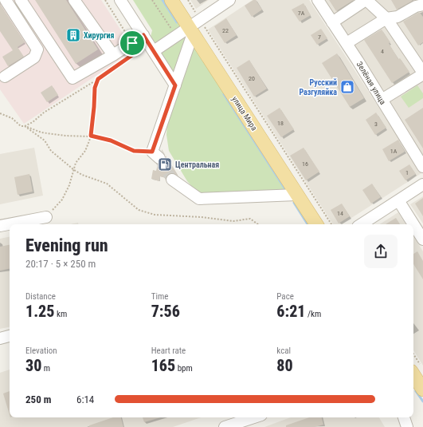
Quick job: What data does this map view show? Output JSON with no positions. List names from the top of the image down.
{
  "streets": {
    "main road": ["улица Мира"],
    "street": ["Зелёная улица"]
  },
  "places": {
    "building": ["Хирургия"],
    "shop": ["Русский Разгуляйка"],
    "fuel station": ["Центральная"]
  },
  "house_numbers": [
    "7А",
    "22",
    "7",
    "4",
    "20",
    "18",
    "3",
    "1А",
    "16",
    "1",
    "14"
  ],
  "page": {
    "heading": ["Evening run", "20:17 · 5 × 250 m"],
    "stats": [
      ["Distance", "1.25 km"],
      ["Time", "7:56"],
      ["Pace", "6:21 /km"],
      ["Elevation", "30 m"],
      ["Heart rate", "165 bpm"],
      ["kcal", "80"]
    ],
    "list": [
      {
        "name": "250 m",
        "note": "6:14"
      }
    ]
  }
}
